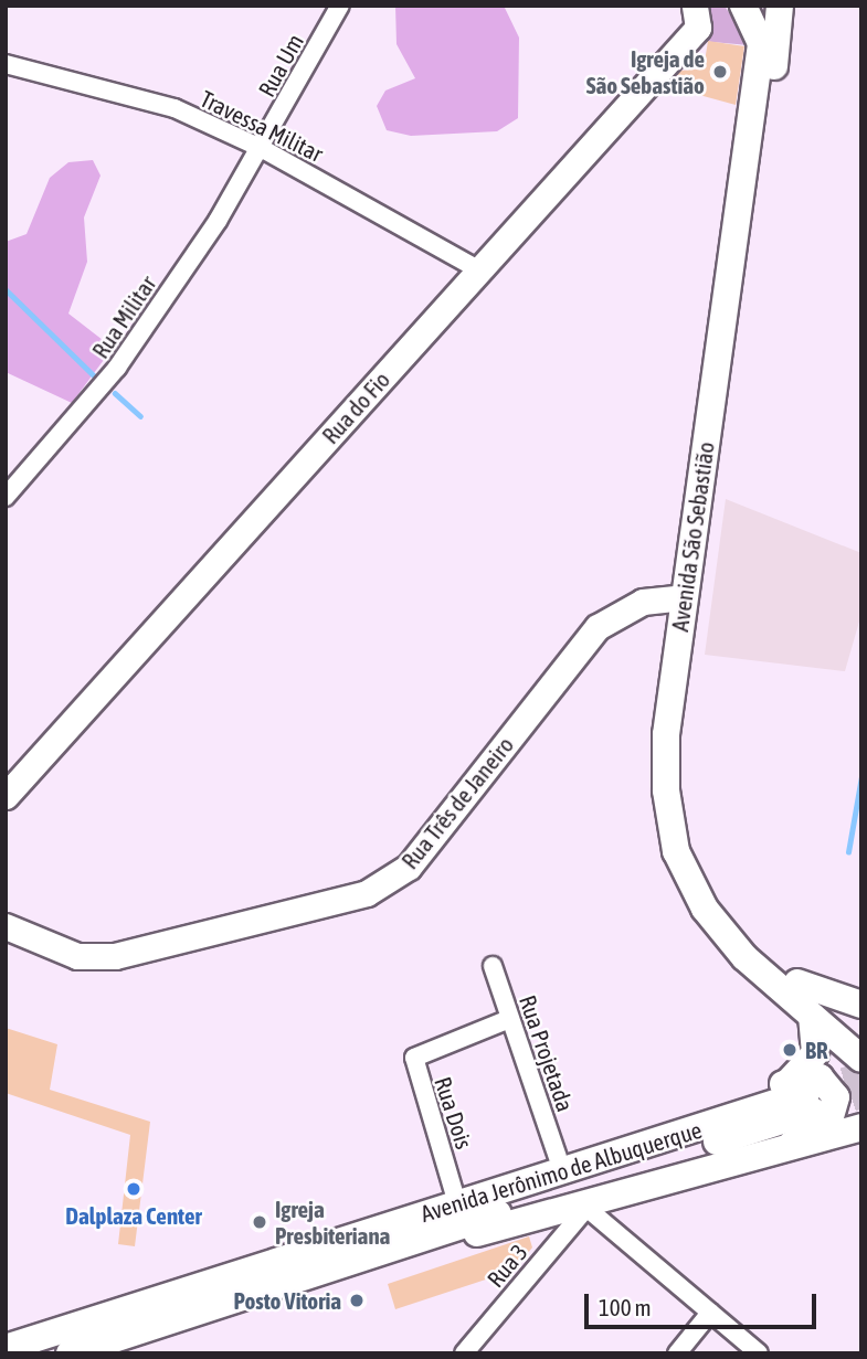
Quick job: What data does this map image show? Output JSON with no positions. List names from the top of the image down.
{
  "streets": {
    "main road": ["Avenida São Sebastião", "Avenida Jerônimo de Albuquerque"],
    "street": [
      "Rua Um",
      "Travessa Militar",
      "Rua Militar",
      "Rua do Fio",
      "Rua Três de Janeiro",
      "Rua Projetada",
      "Rua Dois",
      "Rua 3"
    ]
  },
  "crossings": [
    ["Rua Um", "Travessa Militar"],
    ["Rua Um", "Rua Militar"],
    ["Travessa Militar", "Rua Militar"],
    ["Travessa Militar", "Rua do Fio"],
    ["Avenida São Sebastião", "Rua Três de Janeiro"],
    ["Rua Projetada", "Rua Dois"]
  ],
  "places": [
    "Igreja de São Sebastião",
    "BR",
    "Dalplaza Center",
    "Igreja Presbiteriana",
    "Posto Vitoria"
  ],
  "scale_bar": "100 m"
}
